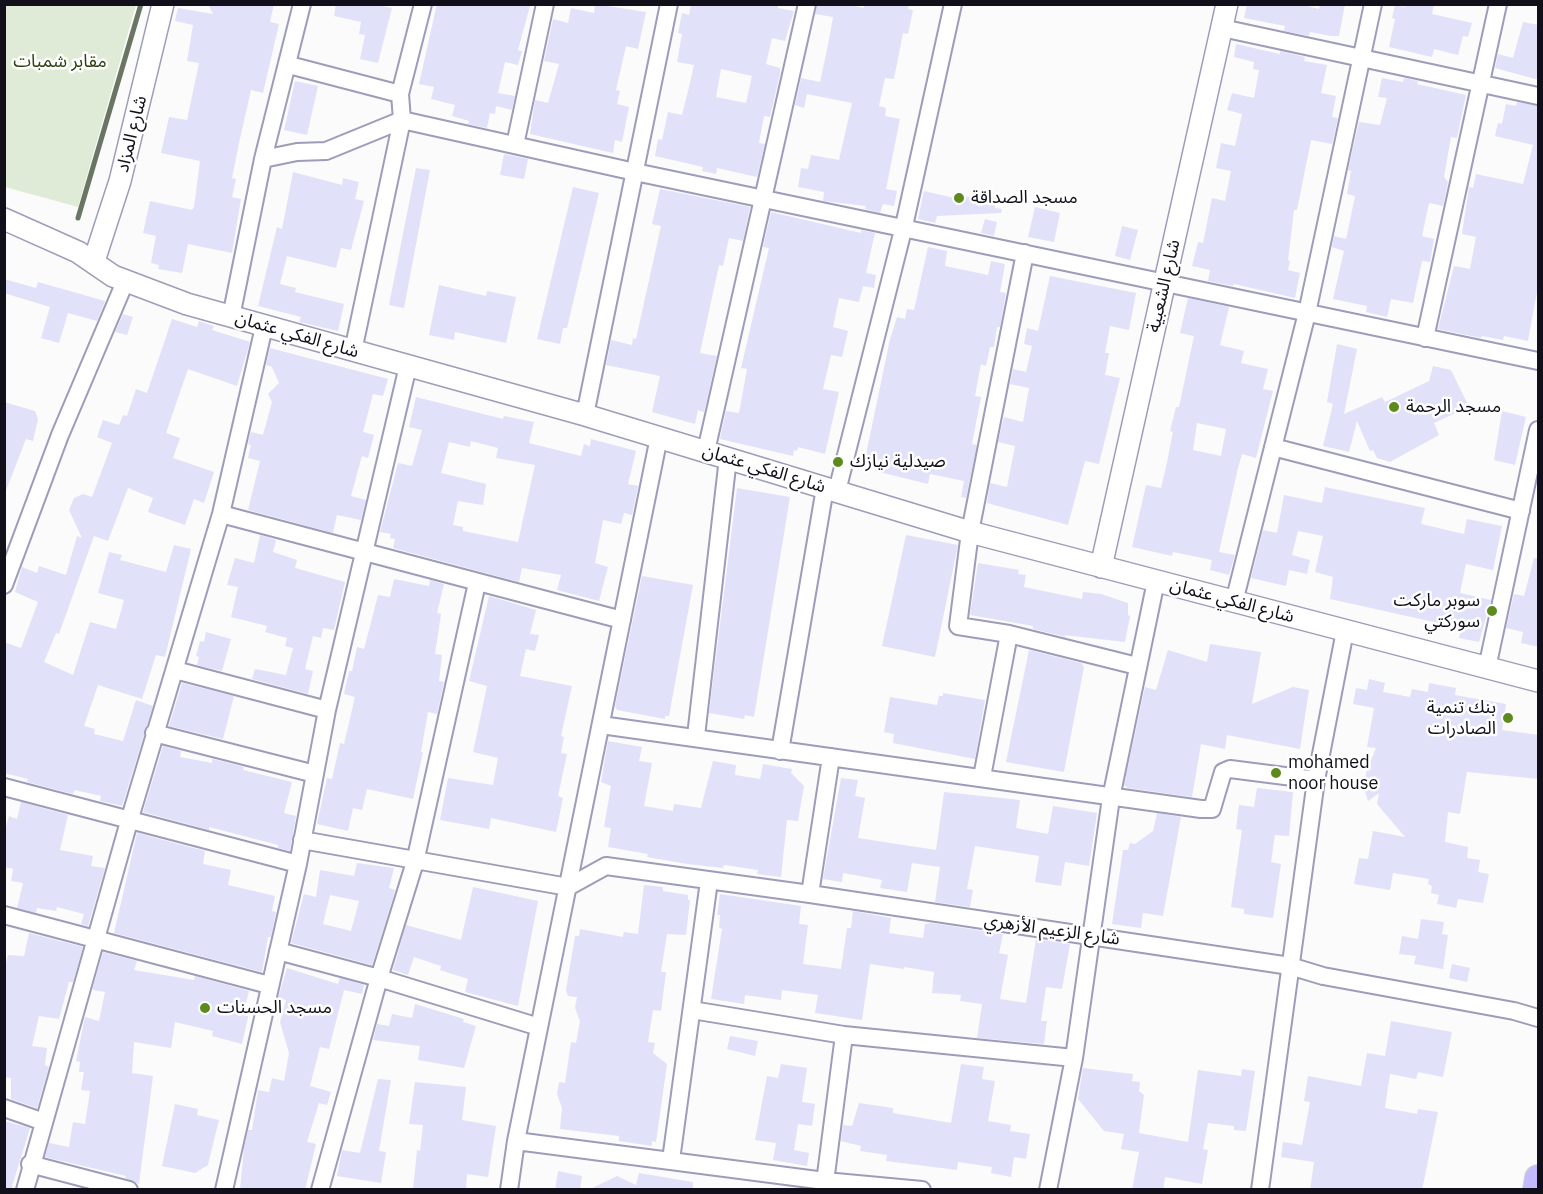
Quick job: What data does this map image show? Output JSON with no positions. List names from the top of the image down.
{
  "streets": {
    "street": [
      "شارع المزاد",
      "شارع الشعبية",
      "شارع الفكي عثمان",
      "شارع الزعيم الأزهري"
    ]
  },
  "crossings": [
    ["شارع المزاد", "شارع الفكي عثمان"],
    ["شارع الشعبية", "شارع الفكي عثمان"]
  ],
  "parks": ["مقابر شمبات"],
  "places": [
    "مسجد الصداقة",
    "مسجد الرحمة",
    "صيدلية نيازك",
    "سوبر ماركت سوركتي",
    "بنك تنمية الصادرات",
    "mohamed noor house",
    "مسجد الحسنات"
  ]
}
